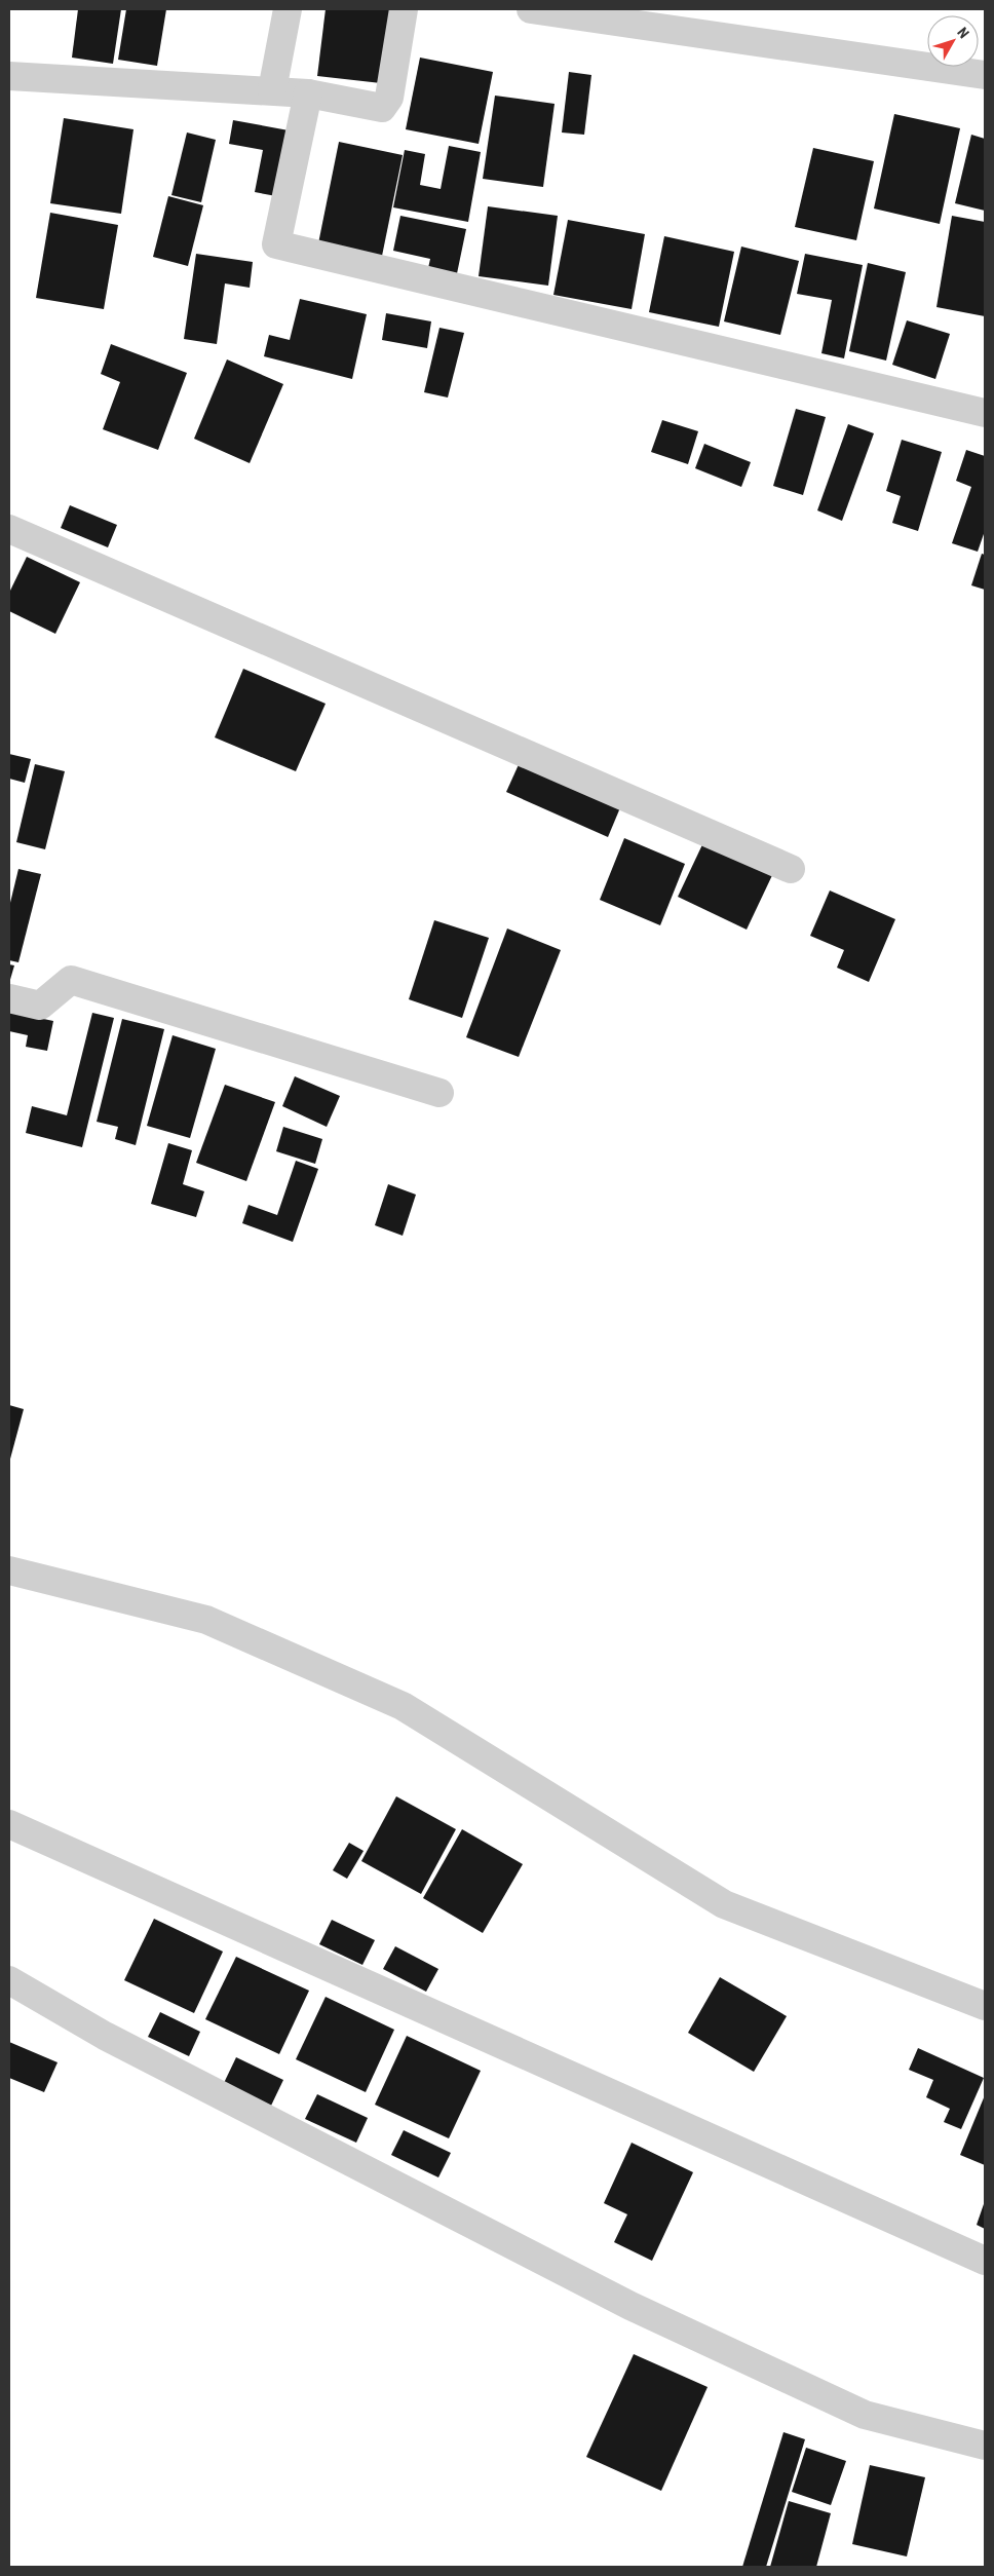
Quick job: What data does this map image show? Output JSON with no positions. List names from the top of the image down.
{
  "north": "top right"
}
